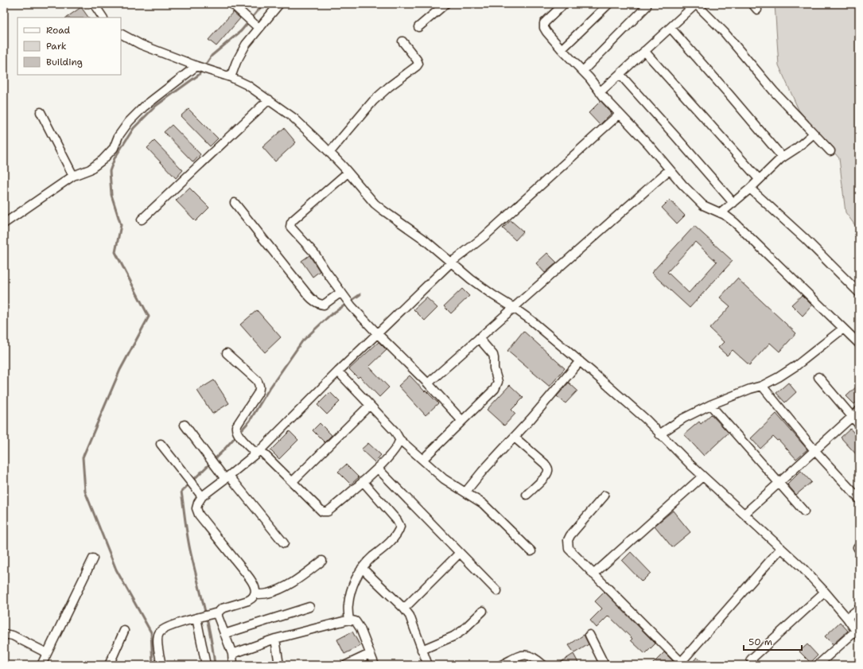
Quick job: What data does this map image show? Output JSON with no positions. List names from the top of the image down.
{
  "legend": ["Road", "Park", "Building"],
  "scale_bar": "50 m"
}
